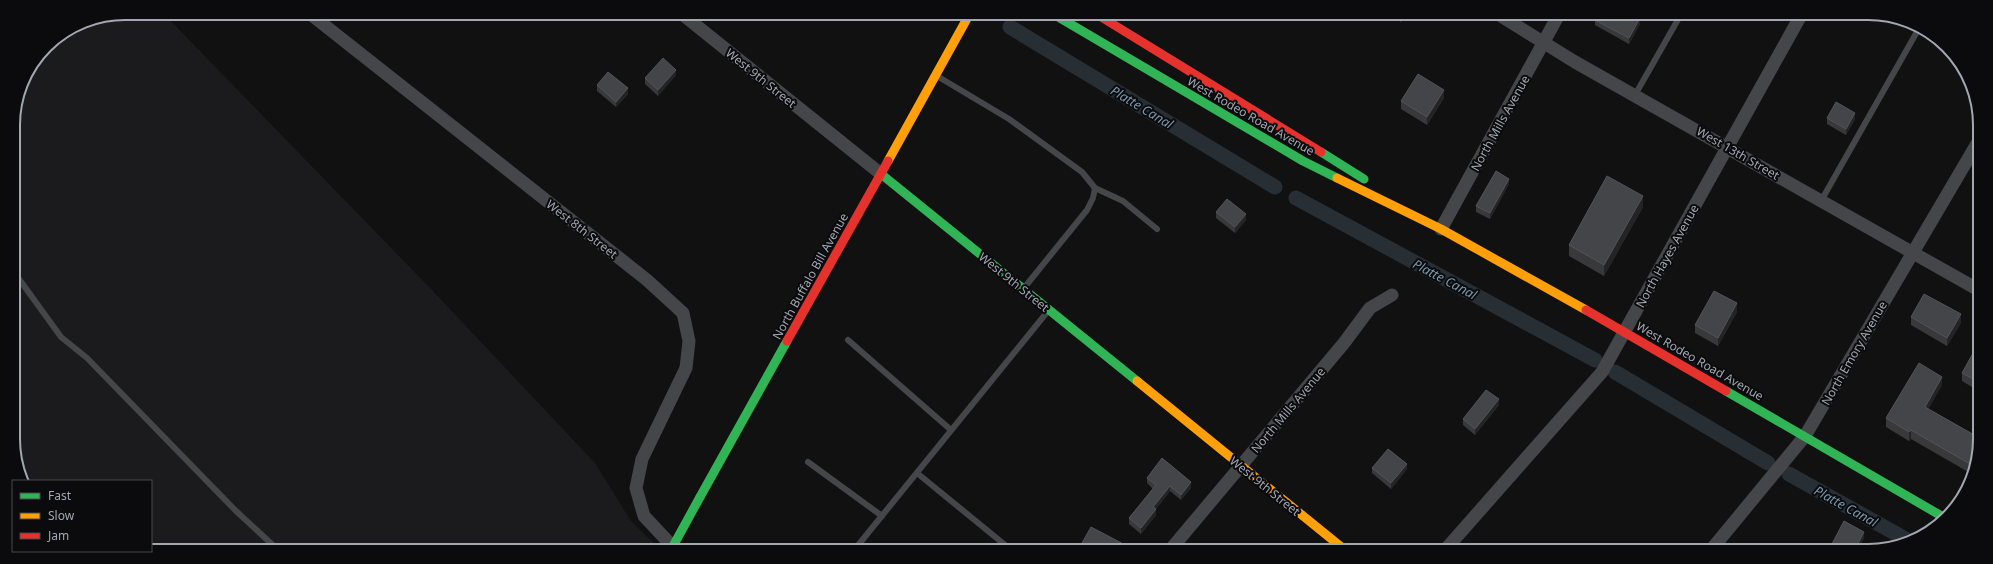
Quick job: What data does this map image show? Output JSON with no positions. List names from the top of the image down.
{
  "streets": {
    "main road": ["West 9th Street", "West Rodeo Road Avenue", "North Buffalo Bill Avenue"],
    "street": [
      "North Mills Avenue",
      "West 13th Street",
      "West 8th Street",
      "North Hayes Avenue",
      "North Emory Avenue"
    ]
  },
  "crossings": [
    ["West 9th Street", "North Mills Avenue"],
    ["West 9th Street", "North Buffalo Bill Avenue"],
    ["West Rodeo Road Avenue", "North Mills Avenue"],
    ["West Rodeo Road Avenue", "North Hayes Avenue"],
    ["West Rodeo Road Avenue", "North Emory Avenue"],
    ["North Mills Avenue", "West 13th Street"],
    ["West 13th Street", "North Hayes Avenue"],
    ["West 13th Street", "North Emory Avenue"]
  ],
  "water": ["Platte Canal"],
  "legend": ["Fast", "Slow", "Jam"]
}
